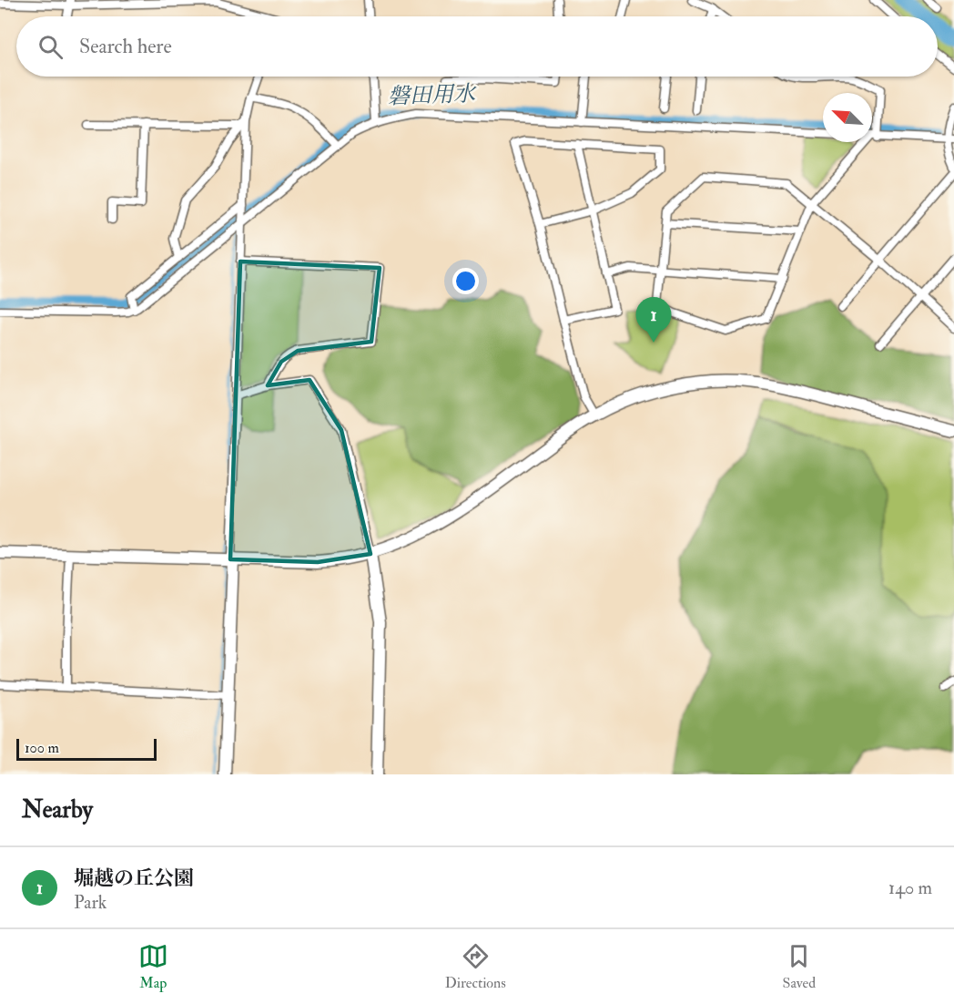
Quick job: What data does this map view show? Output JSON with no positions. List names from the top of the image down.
{
  "water": ["磐田用水"],
  "scale_bar": "100 m",
  "north": "top left",
  "page": {
    "search": "Search here",
    "pins": "1",
    "scale": "100 m",
    "heading": "Nearby",
    "list": [
      {
        "mark": "1",
        "name": "堀越の丘公園",
        "note": "Park",
        "value": "140 m"
      }
    ],
    "nav": ["Map", "Directions", "Saved"]
  }
}
